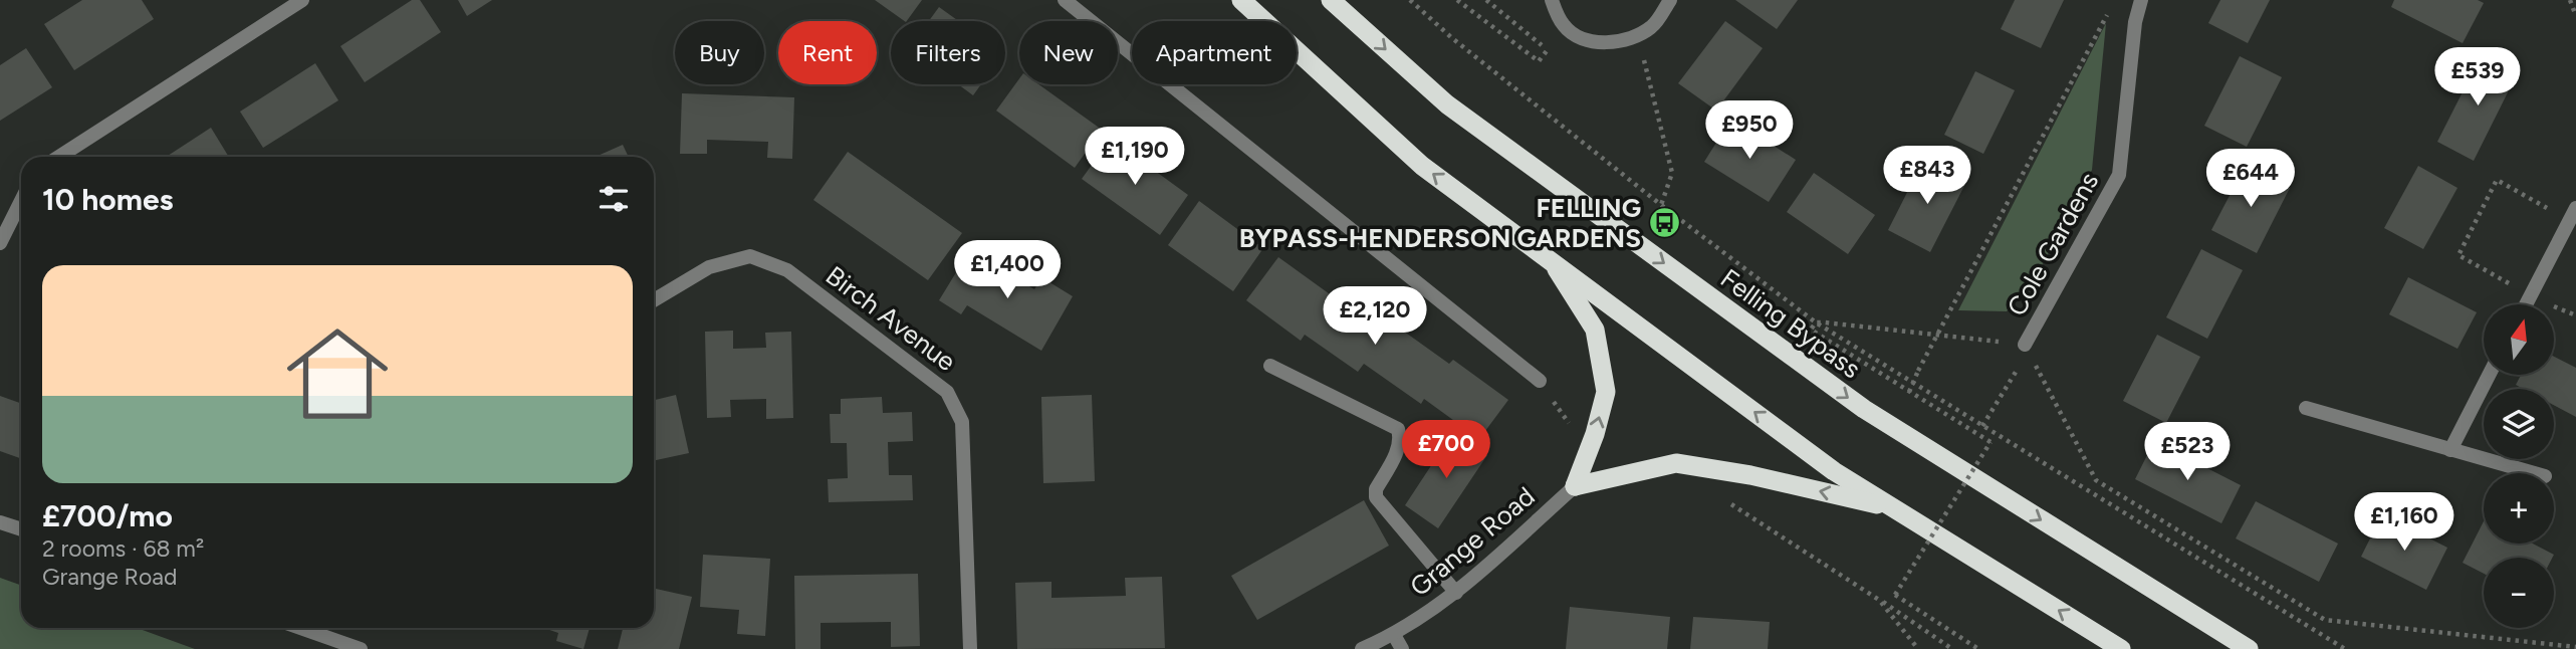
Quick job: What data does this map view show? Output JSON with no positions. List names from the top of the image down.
{
  "streets": {
    "highway": ["Felling Bypass"],
    "street": ["Cole Gardens", "Birch Avenue", "Grange Road"]
  },
  "places": {
    "bus stop": ["FELLING BYPASS-HENDERSON GARDENS"]
  },
  "north": "top",
  "page": {
    "chip": [
      "Buy",
      "Rent",
      "Filters",
      "New",
      "Apartment"
    ],
    "price": [
      "£539",
      "£950",
      "£1,190",
      "£843",
      "£644",
      "£1,400",
      "£2,120",
      "£700",
      "£523",
      "£1,160"
    ],
    "heading": "10 homes",
    "list": [
      {
        "name": "£700/mo",
        "note": "2 rooms · 68 m² · Grange Road"
      }
    ],
    "map_buttons": ["+", "−"]
  }
}
